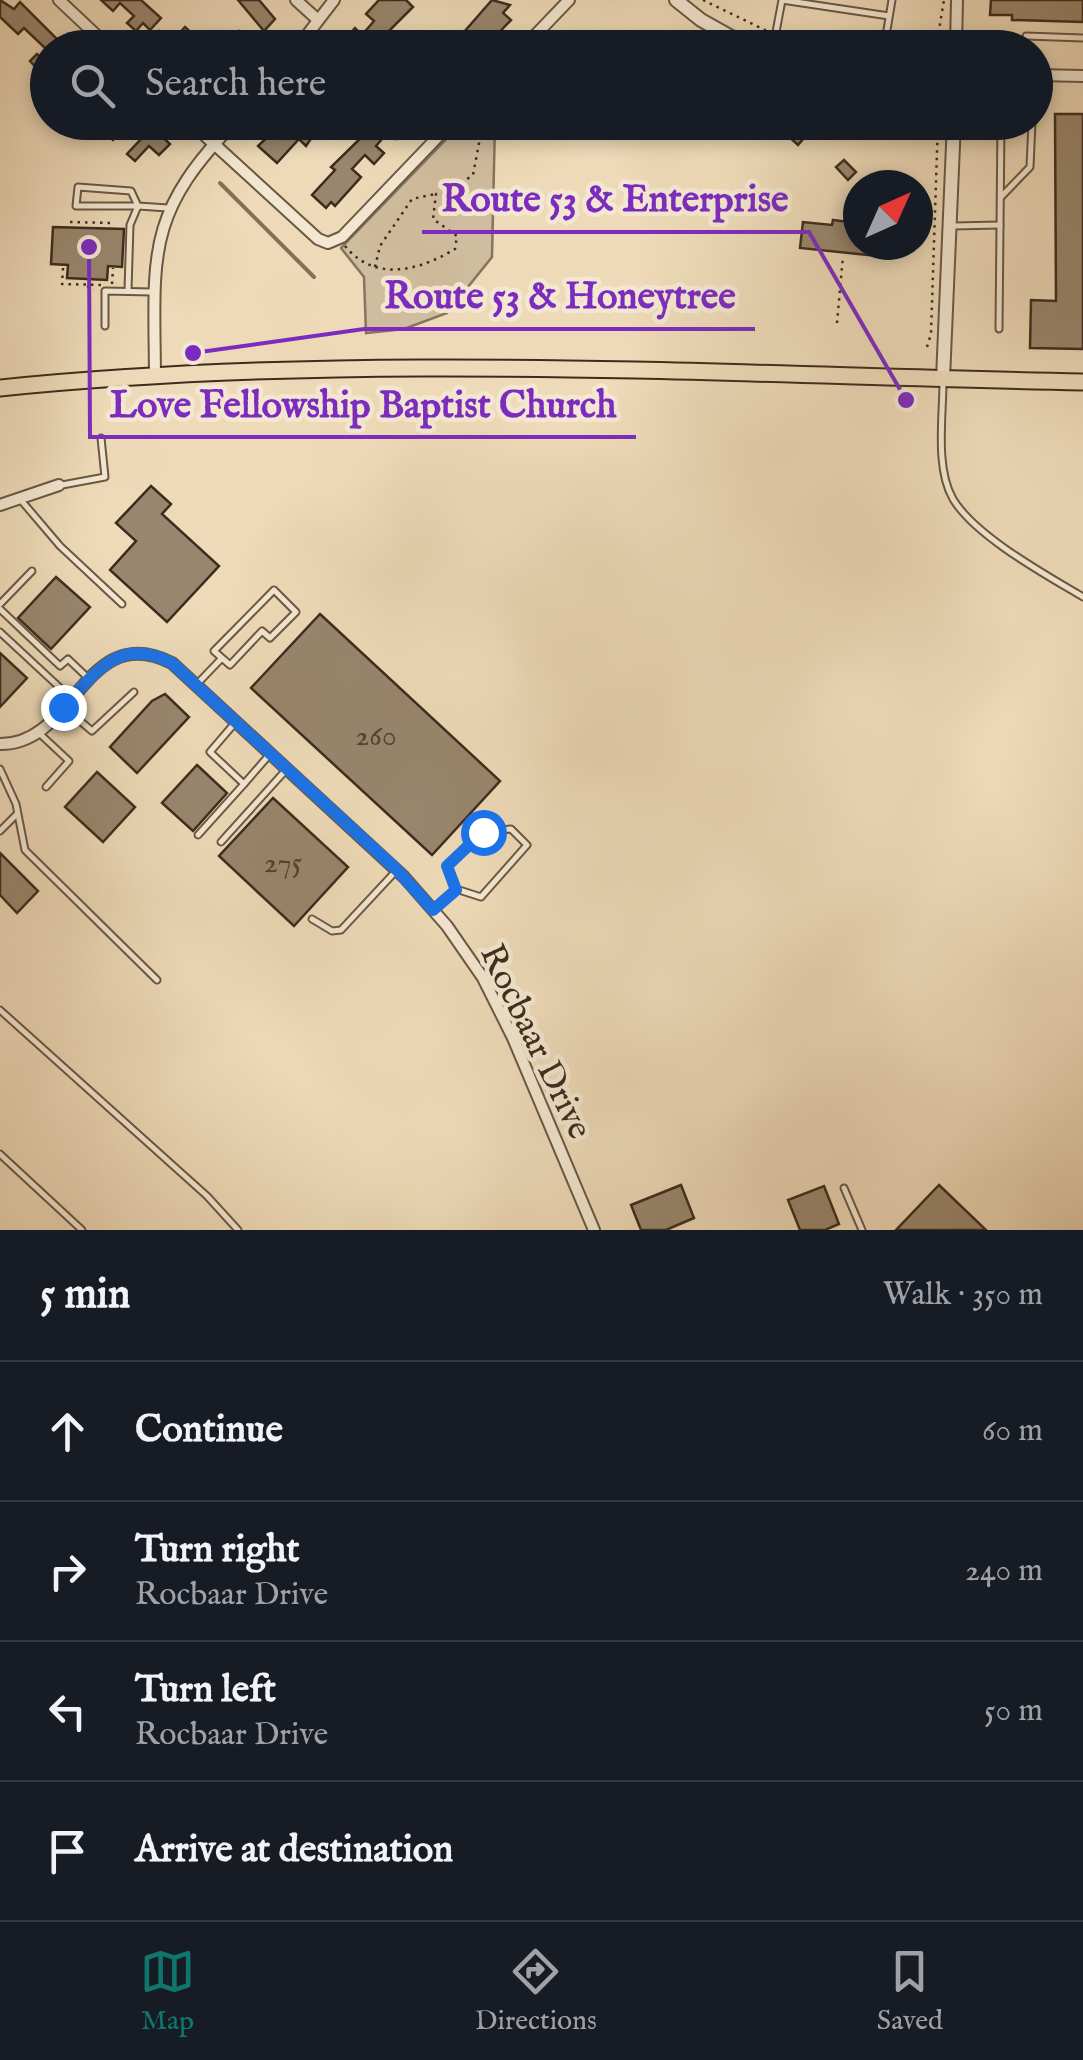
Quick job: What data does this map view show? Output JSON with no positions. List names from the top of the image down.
{
  "streets": {
    "street": ["Rocbaar Drive"]
  },
  "places": ["Love Fellowship Baptist Church", "Route 53 & Honeytree", "Route 53 & Enterprise"],
  "house_numbers": ["260", "275"],
  "north": "top right",
  "page": {
    "search": "Search here",
    "heading": ["5 min", "Walk · 350 m"],
    "list": [
      ["Continue", "60 m"],
      ["Turn right", "Rocbaar Drive", "240 m"],
      ["Turn left", "Rocbaar Drive", "50 m"],
      "Arrive at destination"
    ],
    "nav": ["Map", "Directions", "Saved"]
  }
}
